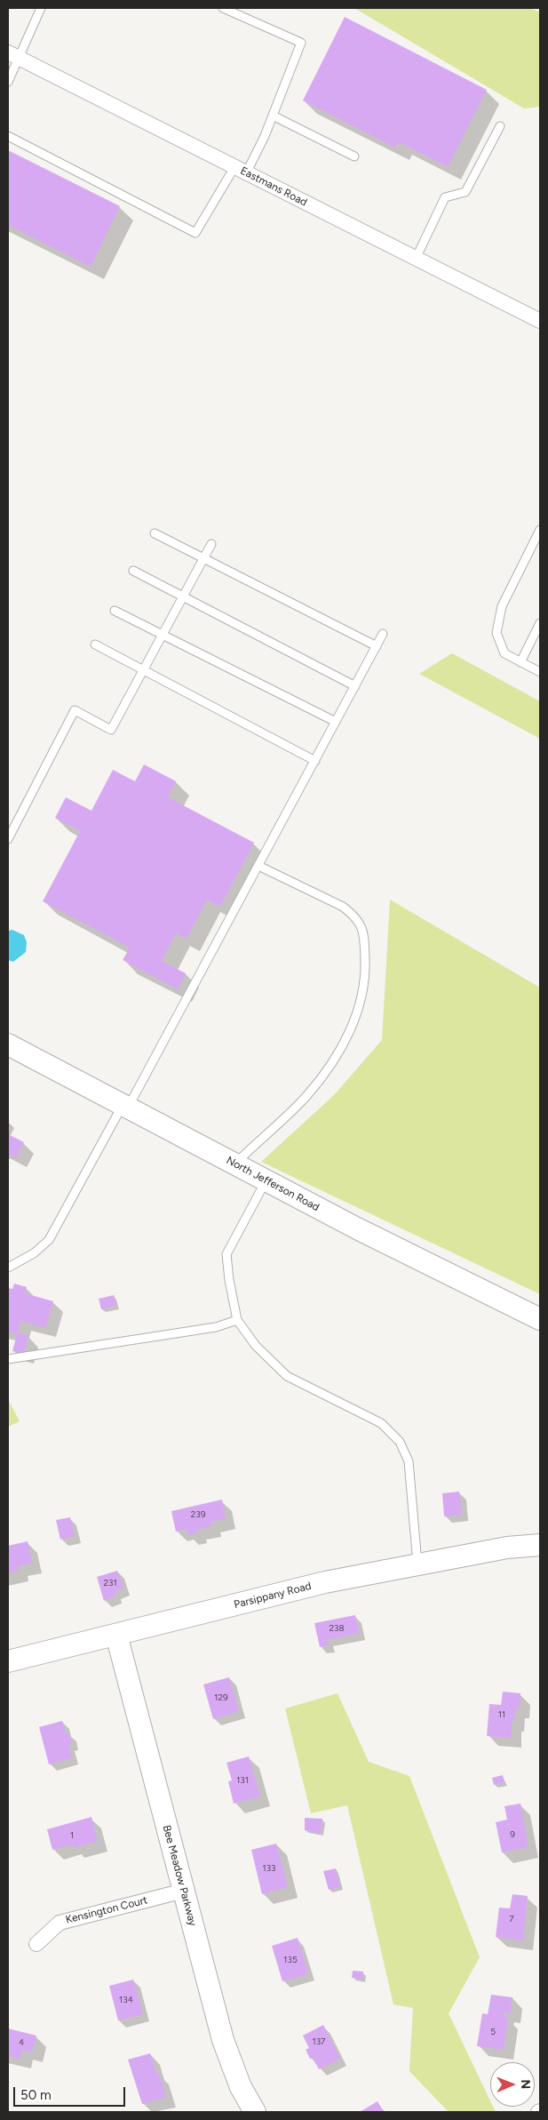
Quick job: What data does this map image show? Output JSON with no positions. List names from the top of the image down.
{
  "streets": {
    "street": [
      "Eastmans Road",
      "North Jefferson Road",
      "Parsippany Road",
      "Bee Meadow Parkway",
      "Kensington Court"
    ]
  },
  "crossings": [
    ["Parsippany Road", "Bee Meadow Parkway"],
    ["Bee Meadow Parkway", "Kensington Court"]
  ],
  "house_numbers": [
    "239",
    "231",
    "238",
    "129",
    "11",
    "131",
    "9",
    "1",
    "133",
    "7",
    "135",
    "134",
    "5",
    "137",
    "4"
  ],
  "scale_bar": "50 m",
  "north": "right"
}
